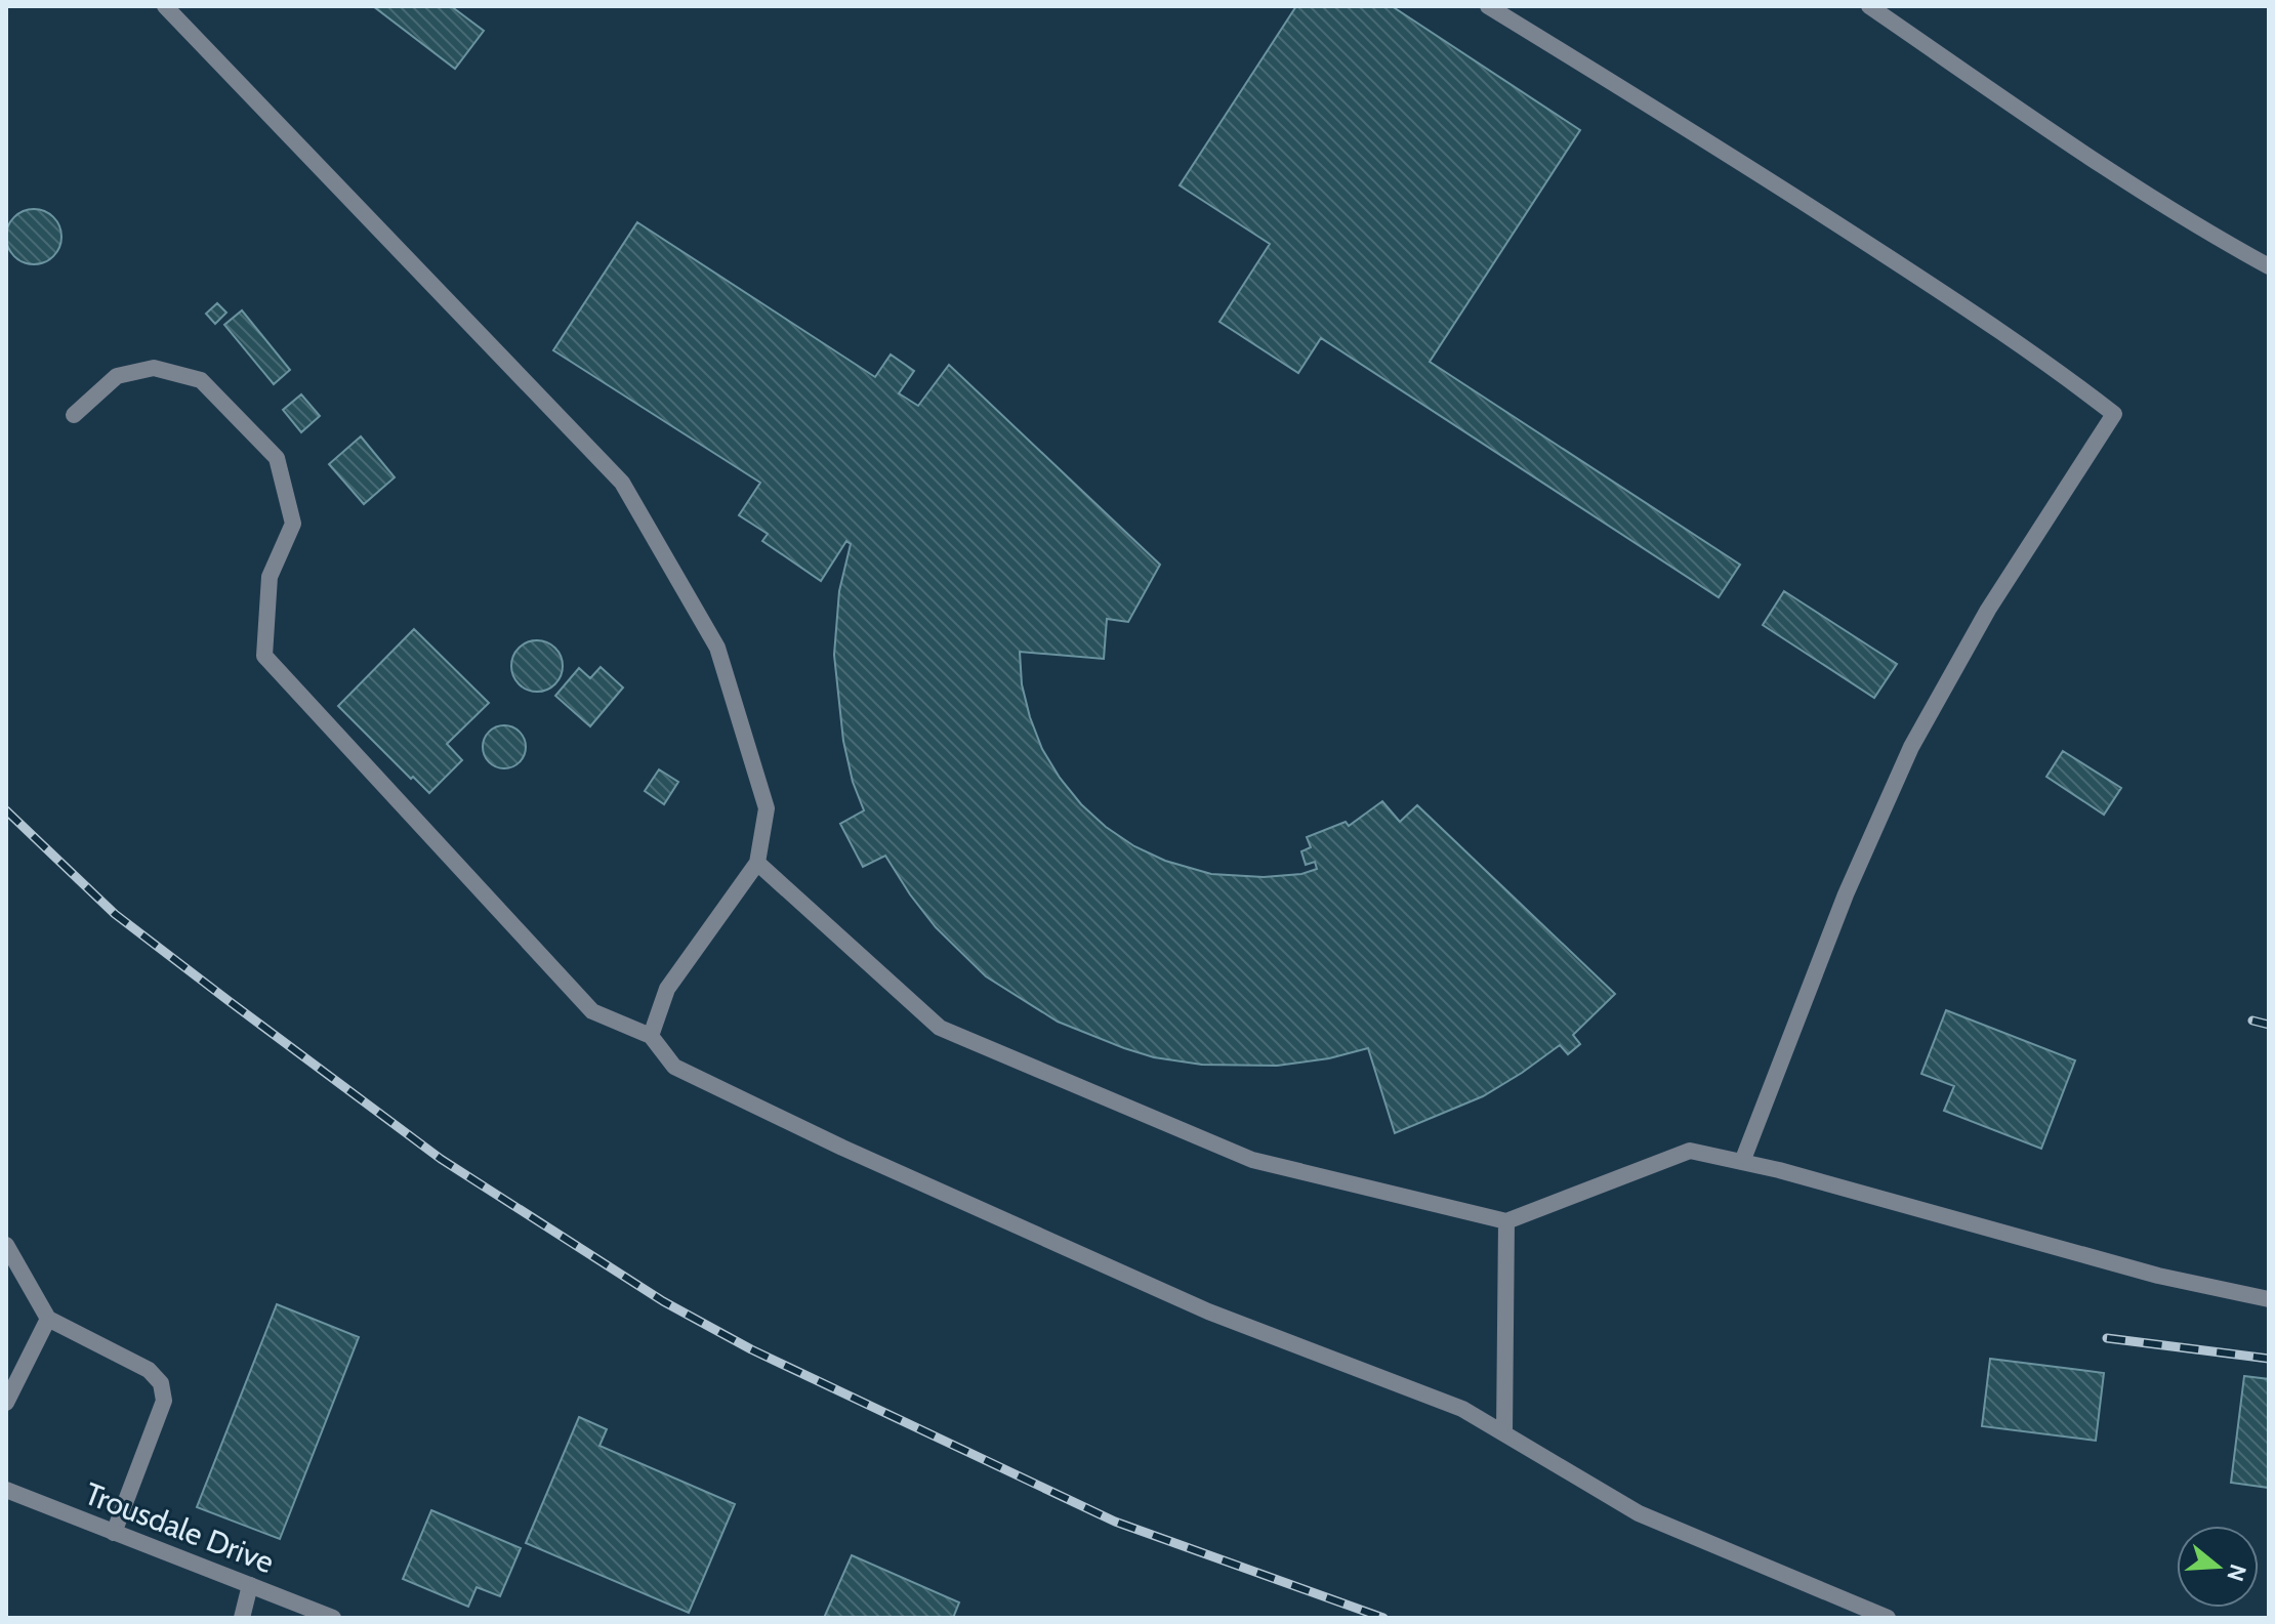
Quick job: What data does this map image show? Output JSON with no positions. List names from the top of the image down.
{
  "streets": {
    "street": ["Trousdale Drive"]
  },
  "north": "right"
}
